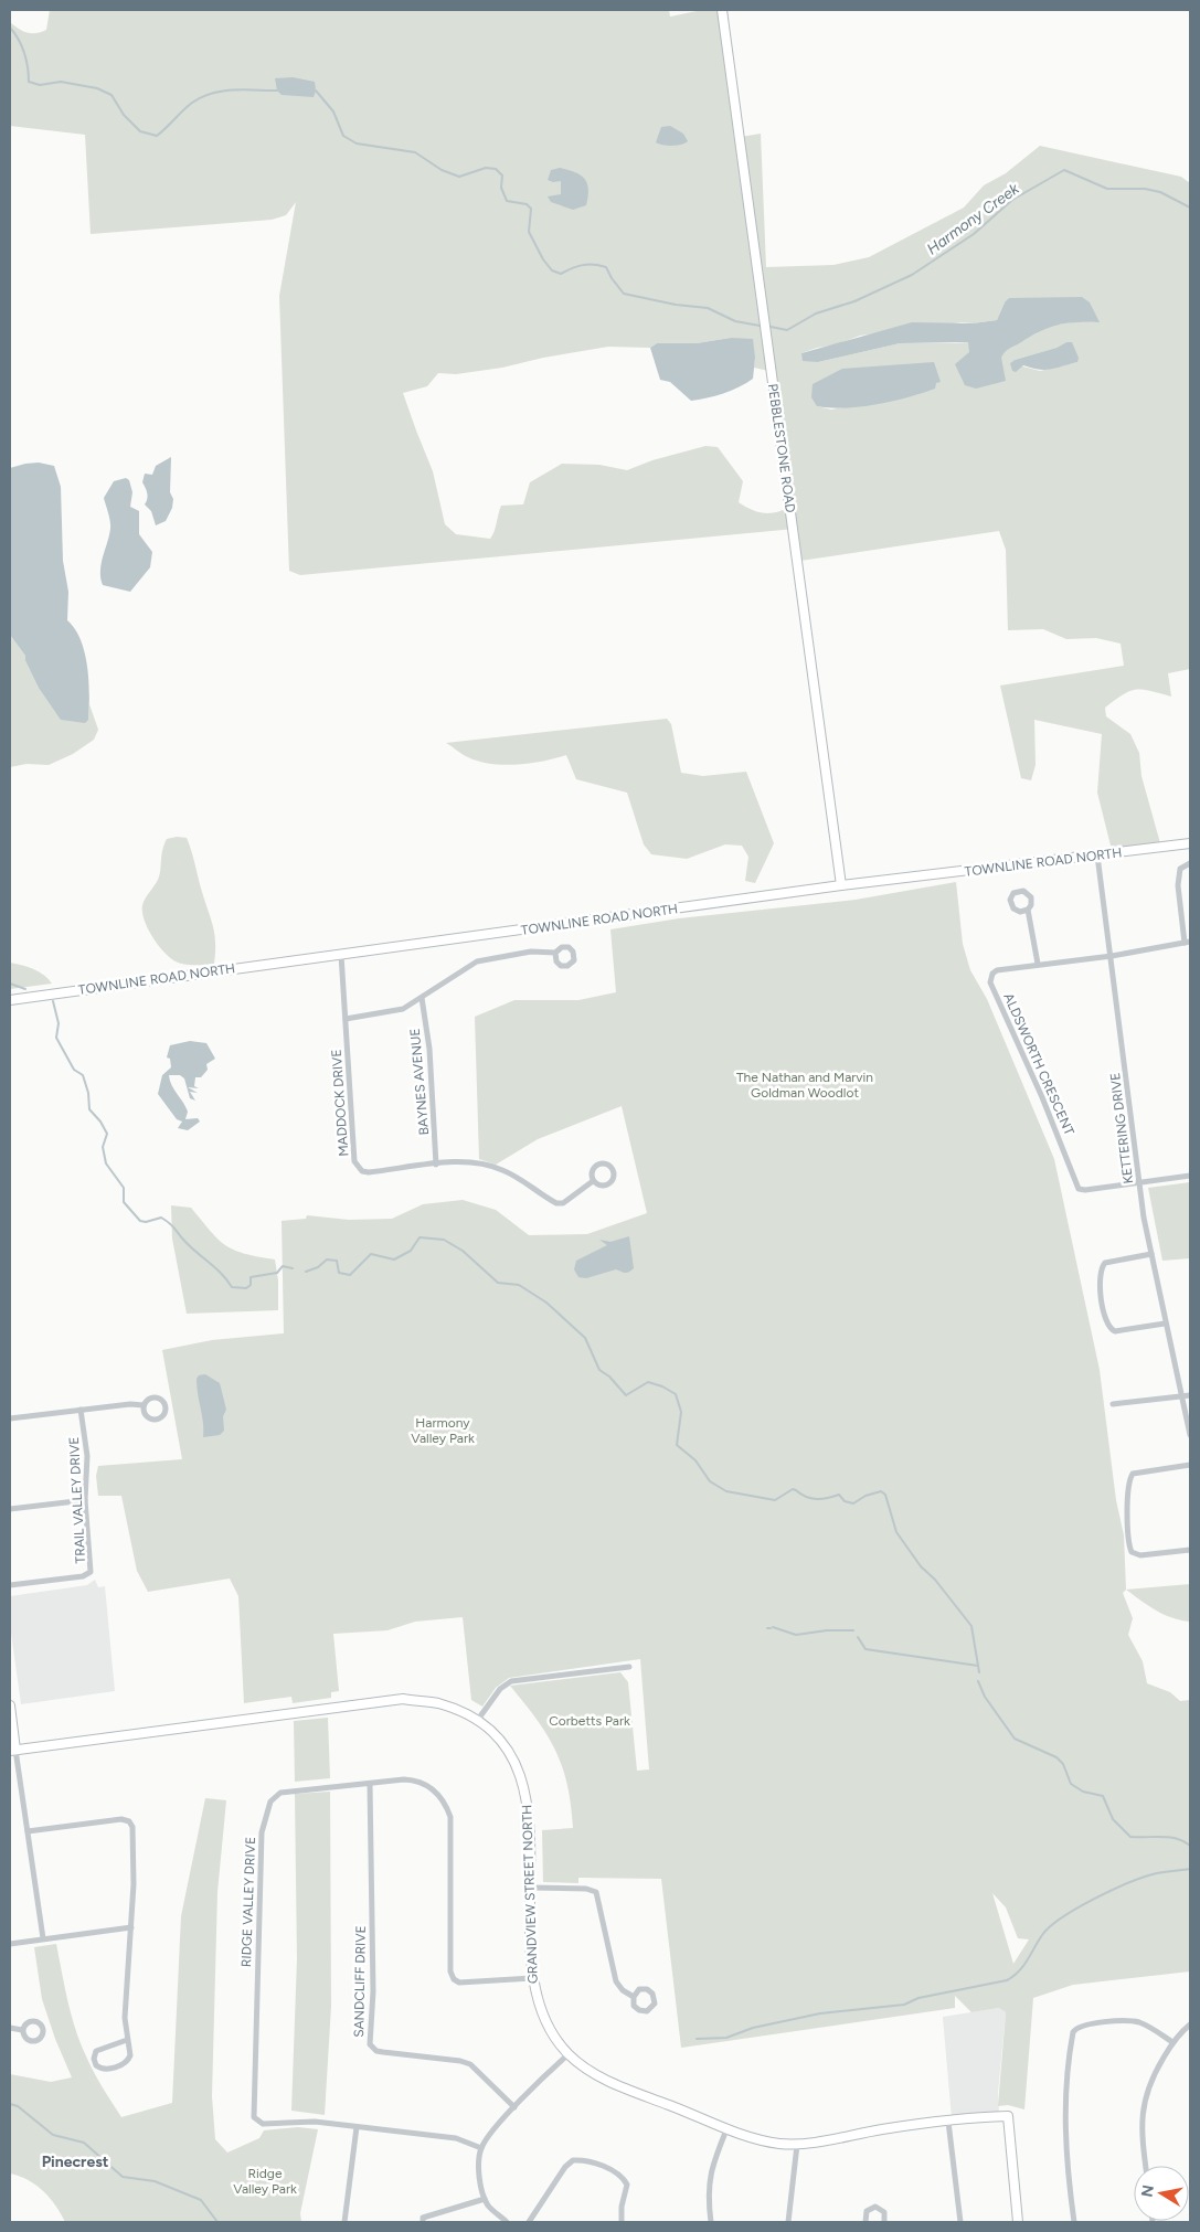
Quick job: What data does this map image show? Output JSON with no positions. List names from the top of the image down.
{
  "streets": {
    "street": [
      "PEBBLESTONE ROAD",
      "TOWNLINE ROAD NORTH",
      "ALDSWORTH CRESCENT",
      "BAYNES AVENUE",
      "MADDOCK DRIVE",
      "KETTERING DRIVE",
      "TRAIL VALLEY DRIVE",
      "GRANDVIEW STREET NORTH",
      "RIDGE VALLEY DRIVE",
      "SANDCLIFF DRIVE"
    ]
  },
  "crossings": [
    ["PEBBLESTONE ROAD", "TOWNLINE ROAD NORTH"],
    ["TOWNLINE ROAD NORTH", "MADDOCK DRIVE"],
    ["TOWNLINE ROAD NORTH", "KETTERING DRIVE"],
    ["ALDSWORTH CRESCENT", "KETTERING DRIVE"],
    ["BAYNES AVENUE", "MADDOCK DRIVE"],
    ["GRANDVIEW STREET NORTH", "RIDGE VALLEY DRIVE"],
    ["RIDGE VALLEY DRIVE", "SANDCLIFF DRIVE"]
  ],
  "districts": ["Pinecrest"],
  "water": ["Harmony Creek"],
  "parks": [
    "The Nathan and Marvin Goldman Woodlot",
    "Harmony Valley Park",
    "Corbetts Park",
    "Ridge Valley Park"
  ],
  "north": "left"
}
